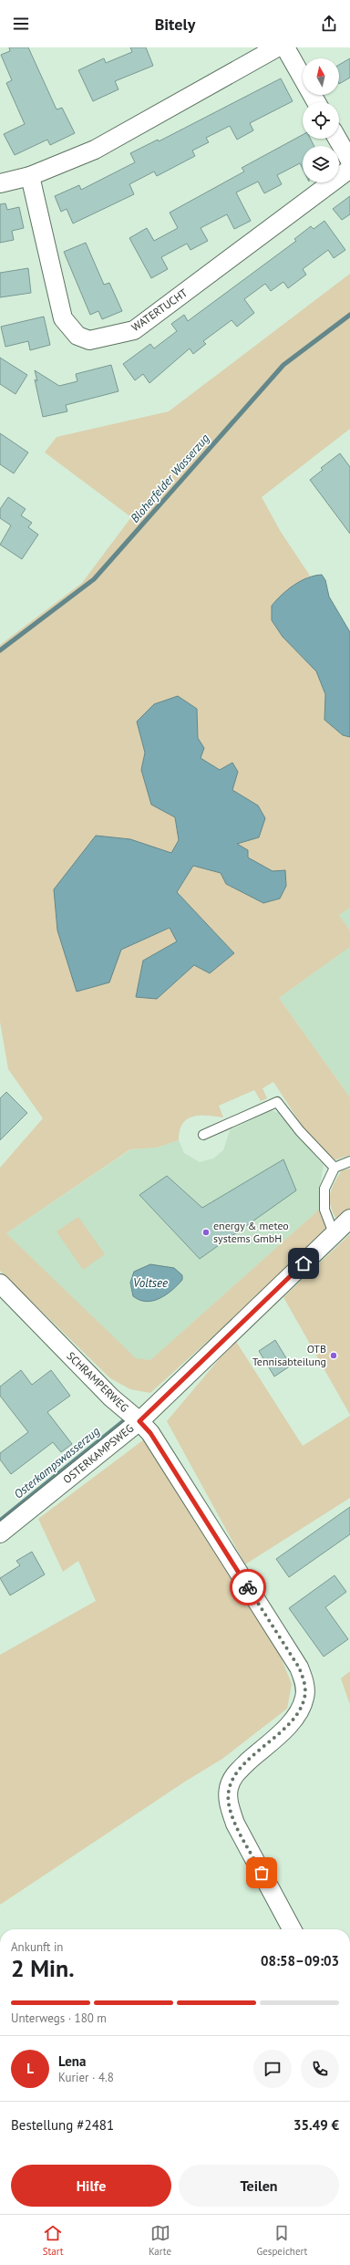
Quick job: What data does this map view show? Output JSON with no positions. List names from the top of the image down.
{
  "streets": {
    "street": ["WATERTUCHT", "SCHRAMPERWEG", "OSTERKAMPSWEG"]
  },
  "crossings": [
    ["SCHRAMPERWEG", "OSTERKAMPSWEG"]
  ],
  "water": ["Bloherfelder Wasserzug", "Voltsee", "Osterkampswasserzug"],
  "places": ["energy & meteo systems GmbH", "OTB Tennisabteilung"],
  "north": "top",
  "page": {
    "header": "Bitely",
    "heading": ["2 Min.", "Ankunft in", "08:58–09:03"],
    "panel": [
      "Lena",
      "Kurier · 4.8",
      "Bestellung #2481",
      "35.49 €"
    ],
    "bar": "Unterwegs · 180 m",
    "round": "L",
    "buttons": ["Hilfe", "Teilen"],
    "tabs": ["Start", "Karte", "Gespeichert"]
  }
}
